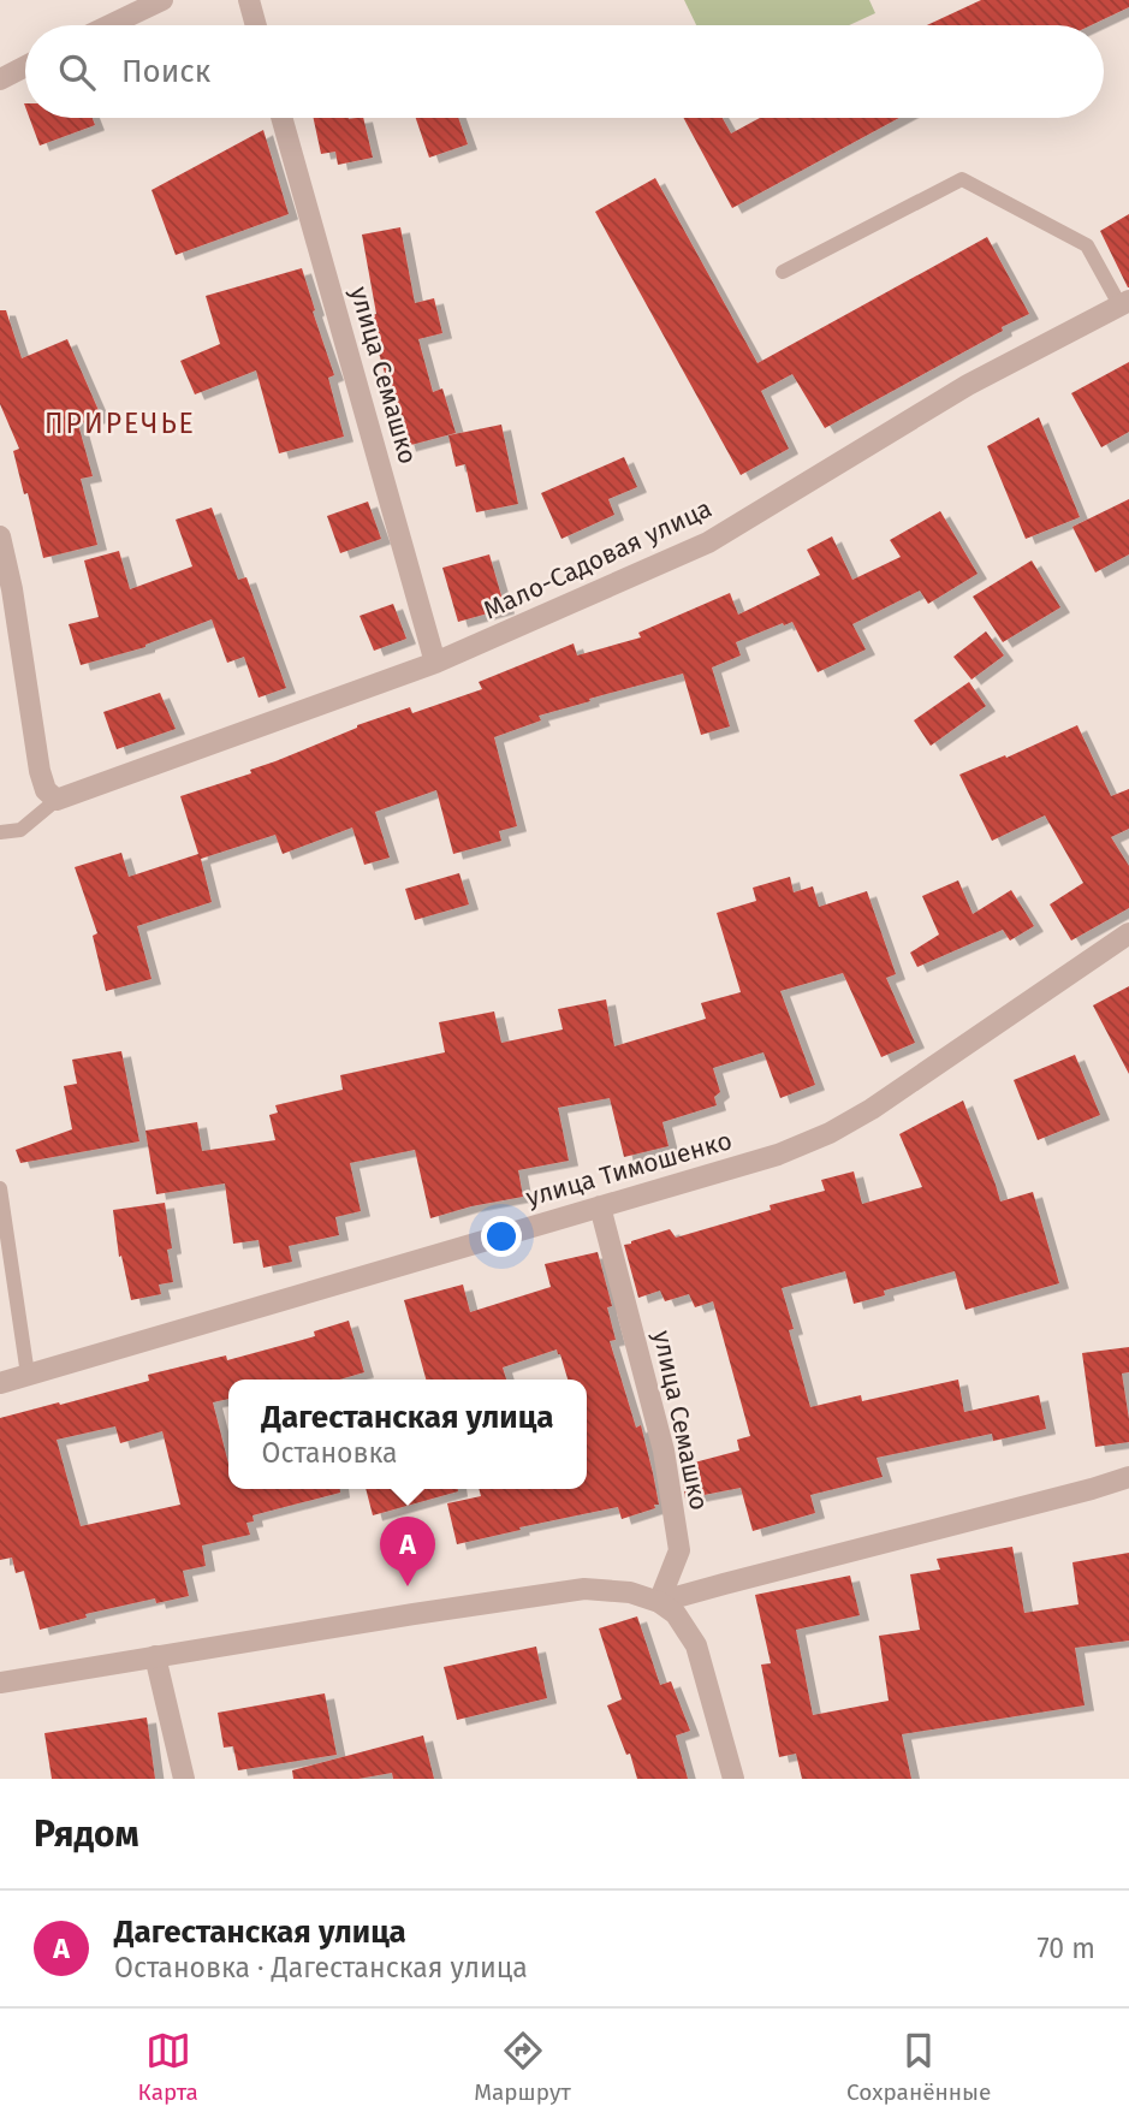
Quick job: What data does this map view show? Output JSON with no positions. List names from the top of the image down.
{
  "streets": {
    "street": ["улица Семашко", "Мало-Садовая улица", "улица Тимошенко"]
  },
  "crossings": [
    ["улица Семашко", "Мало-Садовая улица"],
    ["улица Семашко", "улица Тимошенко"]
  ],
  "districts": ["ПРИРЕЧЬЕ"],
  "page": {
    "search": "Поиск",
    "popup": ["Дагестанская улица", "Остановка"],
    "pins": "A",
    "heading": "Рядом",
    "list": [
      {
        "mark": "A",
        "name": "Дагестанская улица",
        "note": "Остановка · Дагестанская улица",
        "value": "70 m"
      }
    ],
    "nav": ["Карта", "Маршрут", "Сохранённые"]
  }
}
